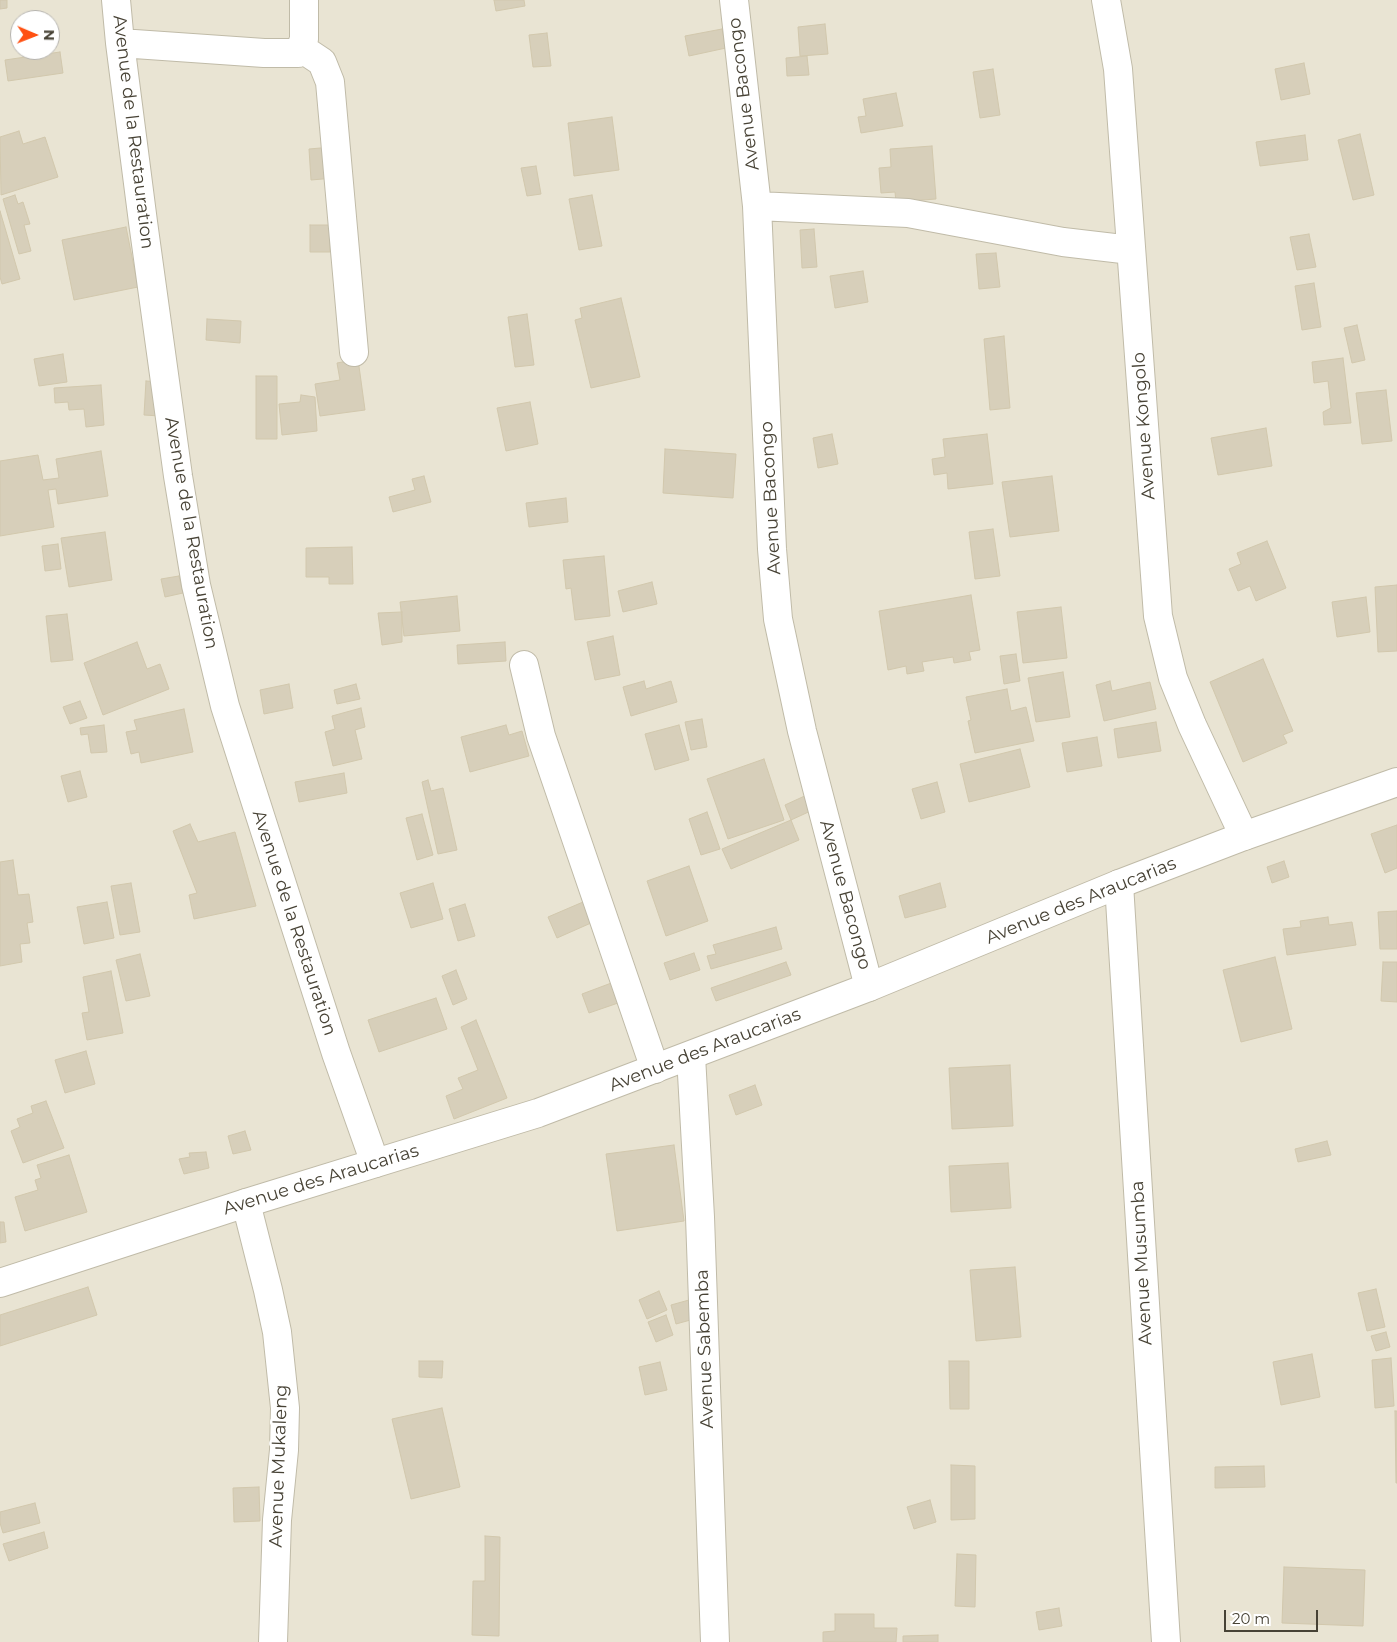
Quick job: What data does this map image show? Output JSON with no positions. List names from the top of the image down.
{
  "streets": {
    "street": [
      "Avenue Bacongo",
      "Avenue de la Restauration",
      "Avenue Kongolo",
      "Avenue des Araucarias",
      "Avenue Musumba",
      "Avenue Sabemba",
      "Avenue Mukaleng"
    ]
  },
  "crossings": [
    ["Avenue Bacongo", "Avenue des Araucarias"],
    ["Avenue de la Restauration", "Avenue des Araucarias"],
    ["Avenue Kongolo", "Avenue des Araucarias"],
    ["Avenue des Araucarias", "Avenue Musumba"],
    ["Avenue des Araucarias", "Avenue Sabemba"],
    ["Avenue des Araucarias", "Avenue Mukaleng"]
  ],
  "scale_bar": "20 m",
  "north": "right"
}
